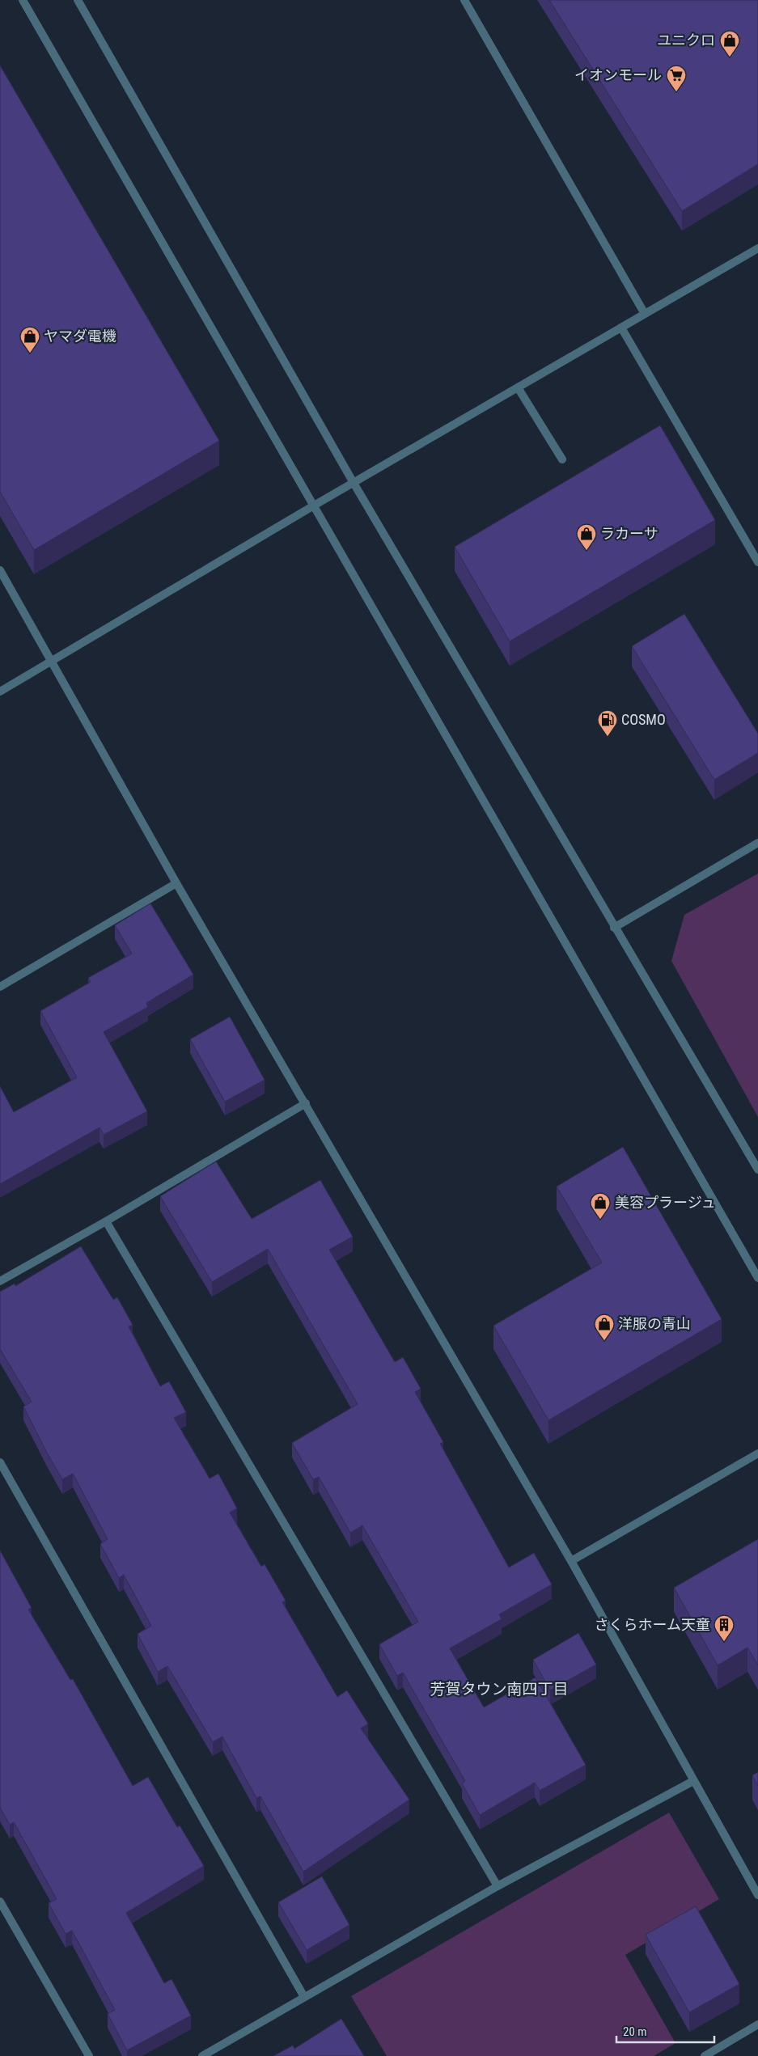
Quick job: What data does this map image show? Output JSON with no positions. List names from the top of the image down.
{
  "districts": ["芳賀タウン南四丁目"],
  "places": {
    "shop": [
      "ユニクロ",
      "ヤマダ電機",
      "ラカーサ",
      "美容プラージュ",
      "洋服の青山"
    ],
    "supermarket": ["イオンモール"],
    "fuel station": ["COSMO"],
    "building": ["さくらホーム天童"]
  },
  "scale_bar": "20 m"
}
